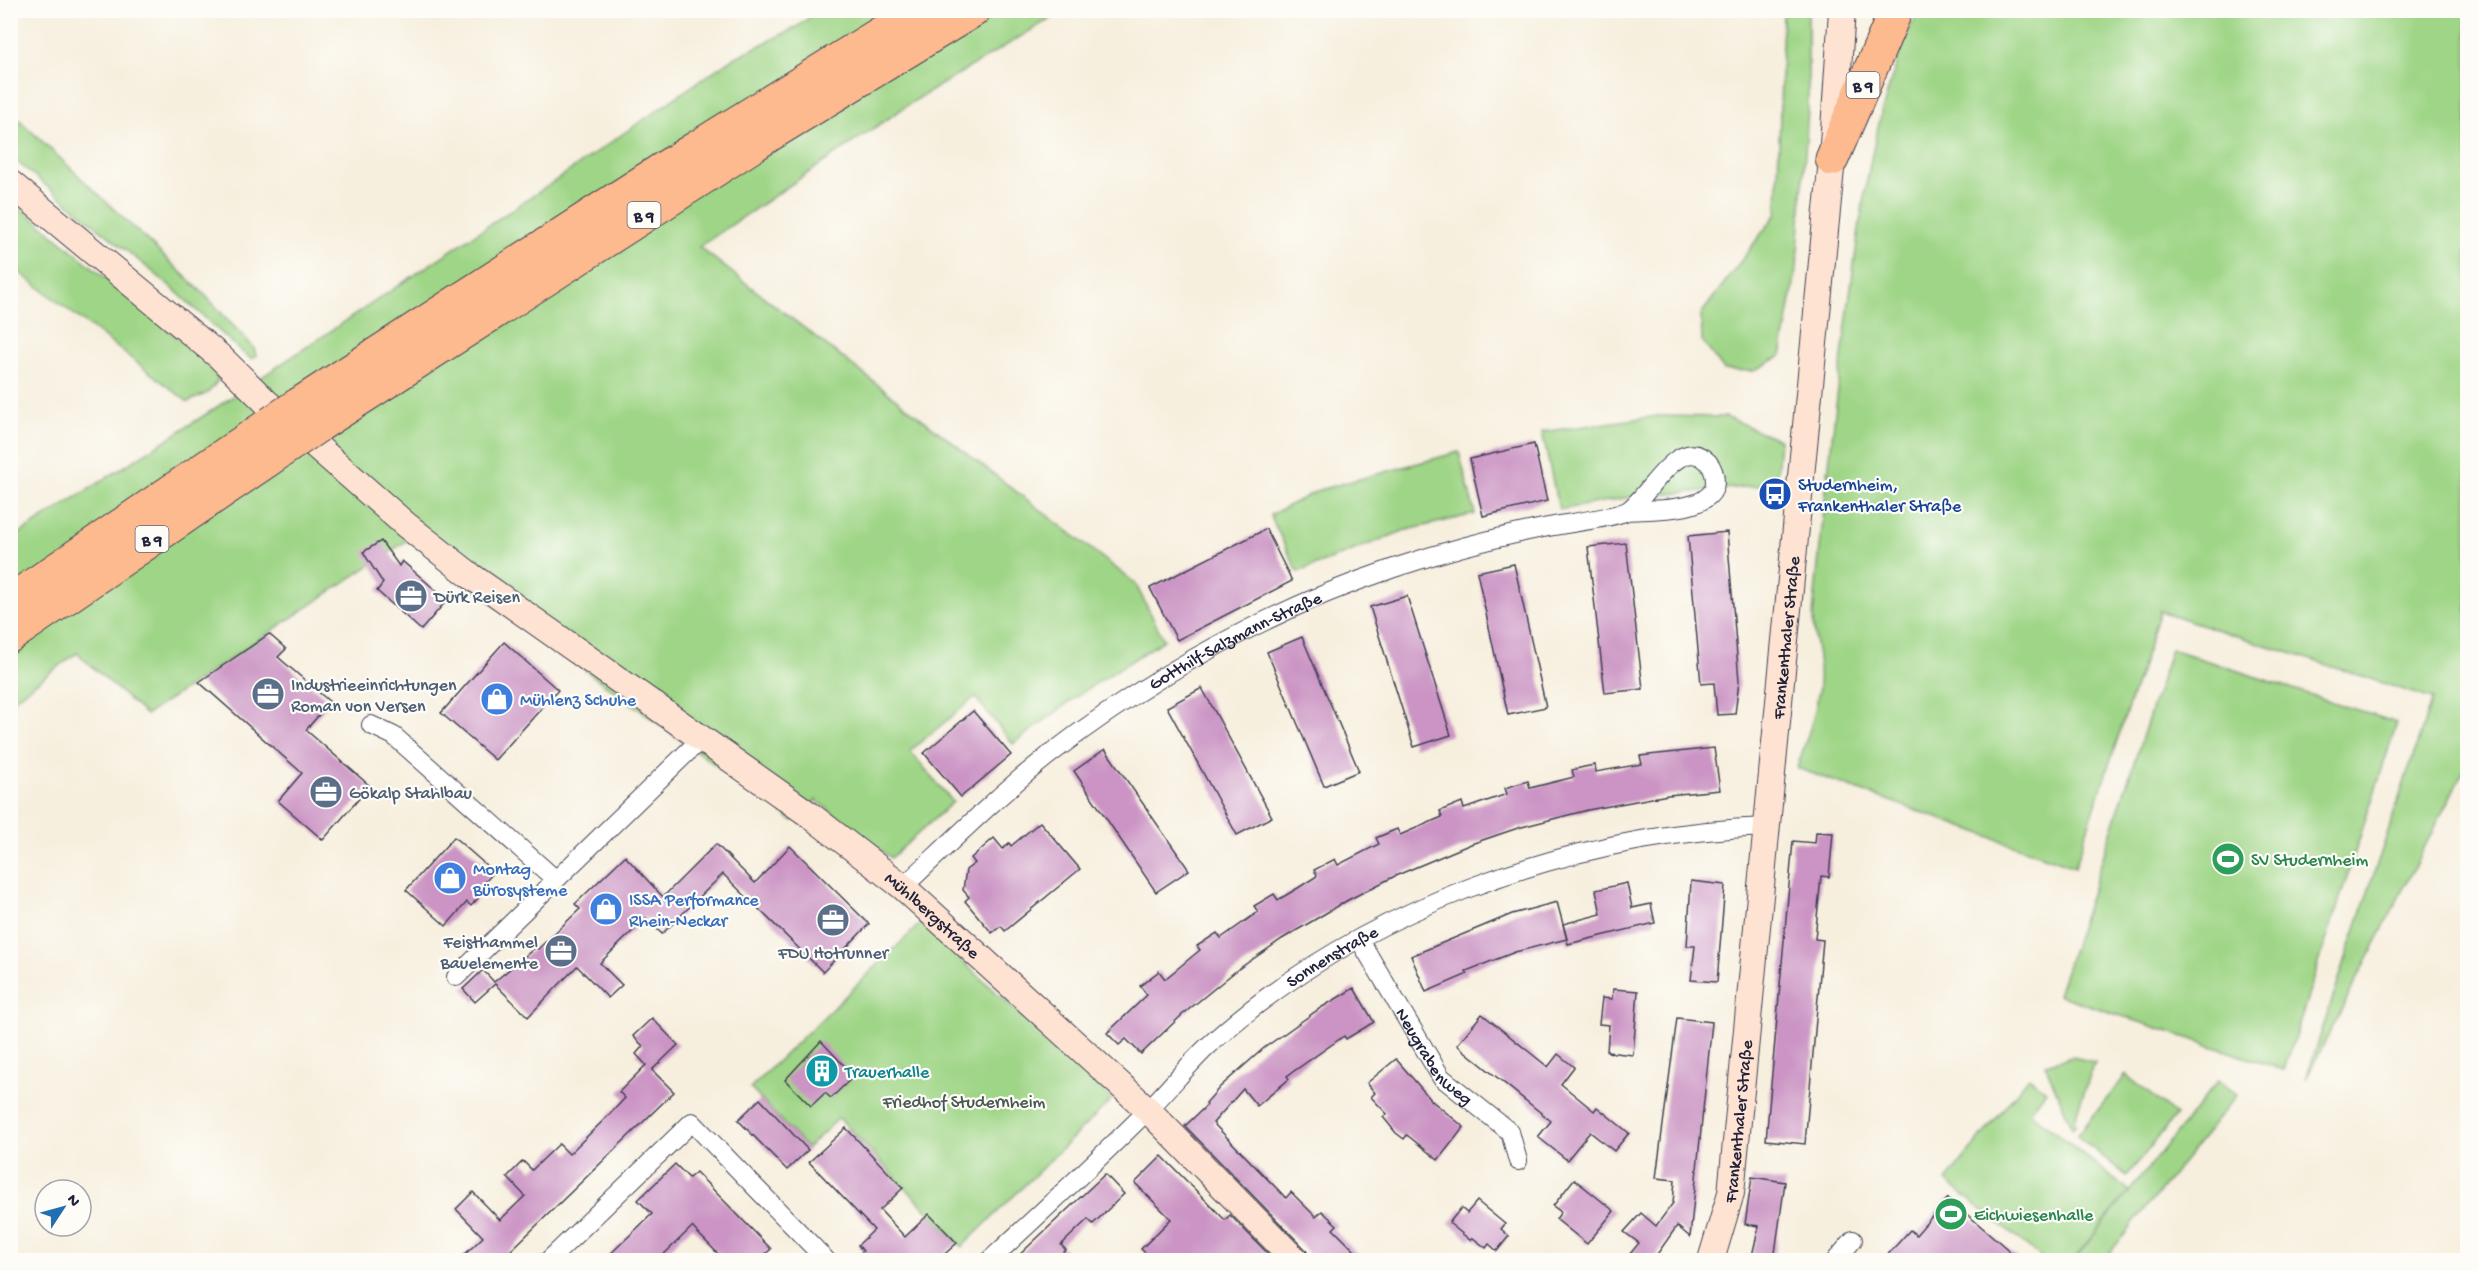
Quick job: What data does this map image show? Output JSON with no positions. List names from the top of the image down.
{
  "streets": {
    "highway": ["B 9"],
    "street": [
      "Frankenthaler Straße",
      "Gotthilf-Salzmann-Straße",
      "Mühlbergstraße",
      "Sonnenstraße",
      "Neugrabenweg"
    ]
  },
  "crossings": [
    ["B 9", "Frankenthaler Straße"],
    ["Frankenthaler Straße", "Sonnenstraße"],
    ["Gotthilf-Salzmann-Straße", "Mühlbergstraße"],
    ["Mühlbergstraße", "Sonnenstraße"],
    ["Sonnenstraße", "Neugrabenweg"]
  ],
  "parks": ["Friedhof Studernheim"],
  "places": {
    "bus stop": ["Studernheim, Frankenthaler Straße"],
    "office": [
      "Dürk Reisen",
      "Industrieeinrichtungen Roman von Versen",
      "Gökalp Stahlbau",
      "FDU Hotrunner",
      "Feisthammel Bauelemente"
    ],
    "shop": ["Mühlenz Schuhe", "Montag Bürosysteme", "ISSA Performance Rhein-Neckar"],
    "sports": ["SV Studernheim", "Eichwiesenhalle"],
    "building": ["Trauerhalle"]
  },
  "north": "top right"
}
